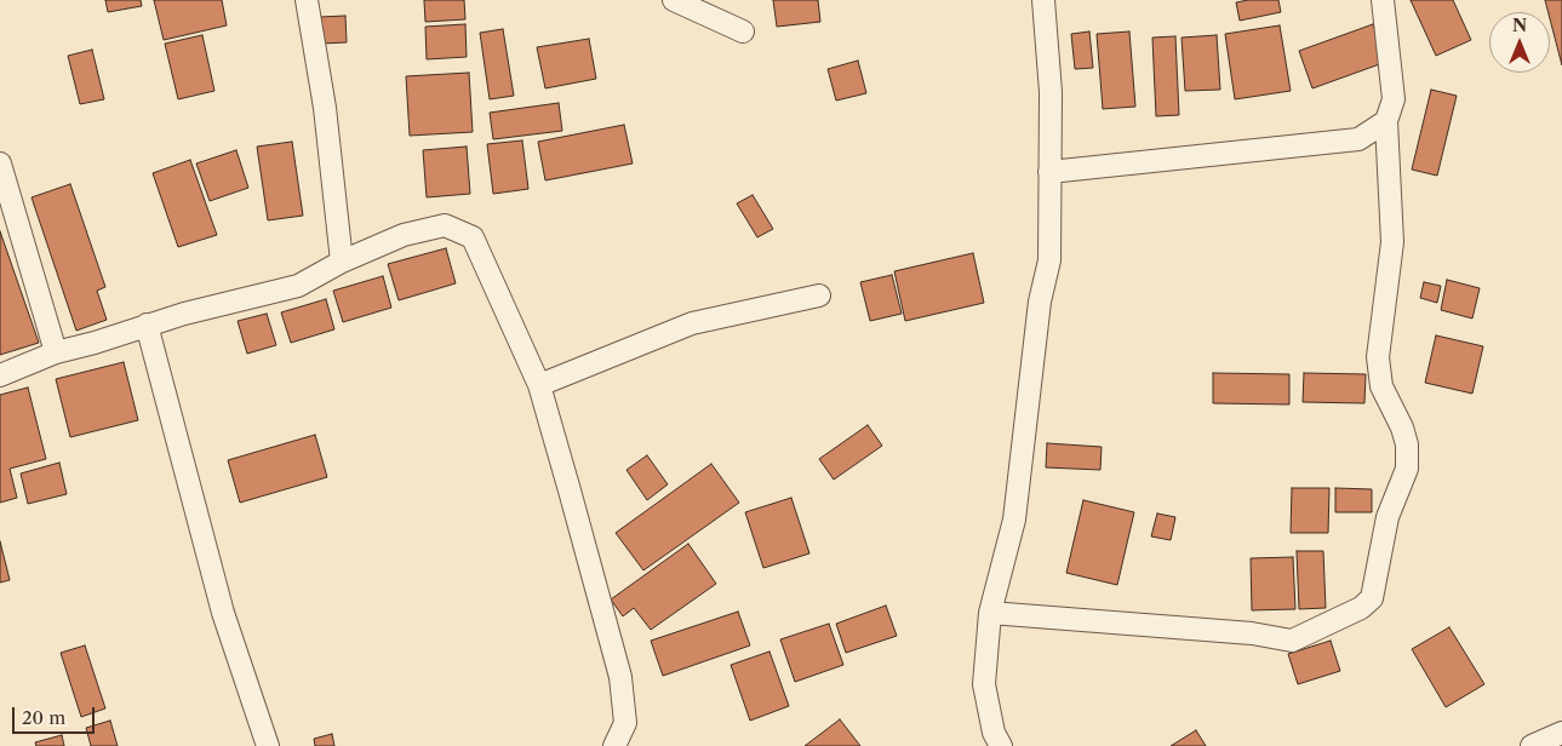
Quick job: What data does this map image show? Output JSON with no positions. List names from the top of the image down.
{
  "scale_bar": "20 m",
  "north": "top"
}
